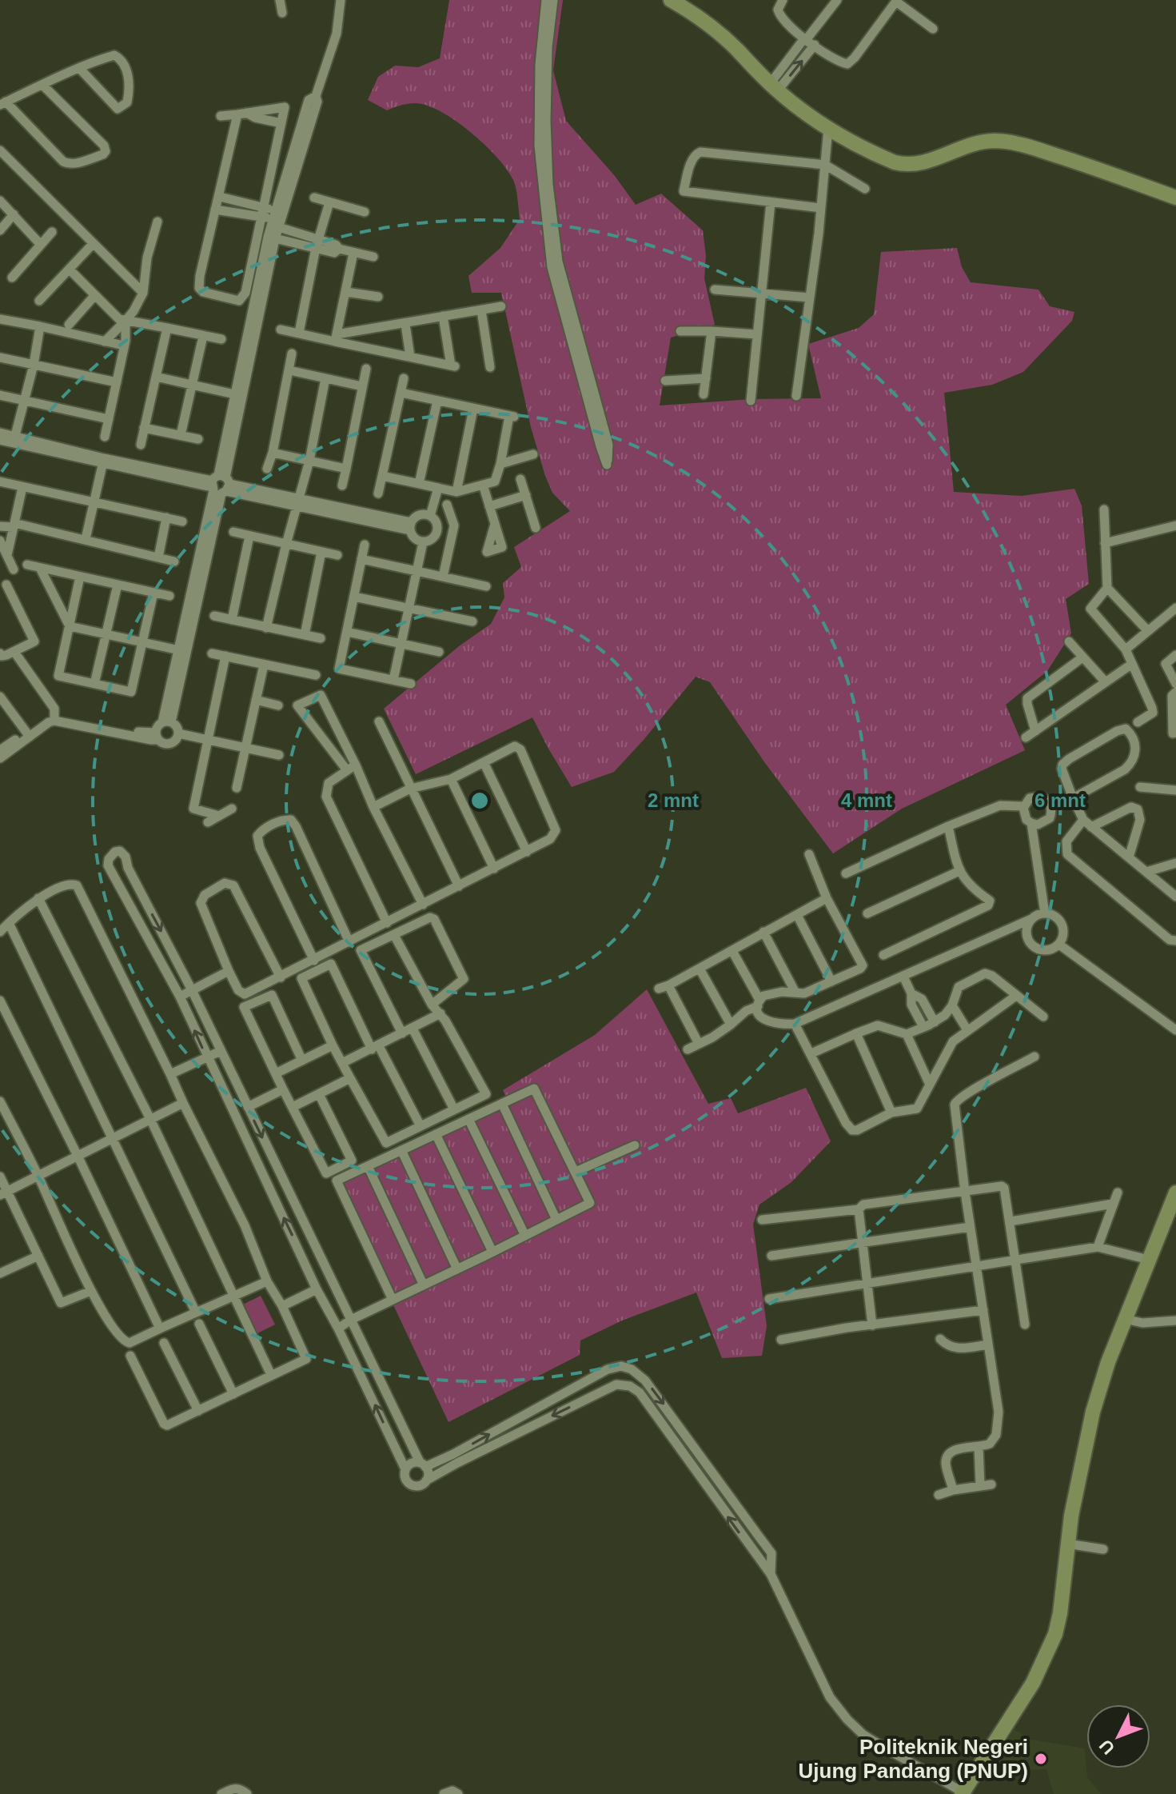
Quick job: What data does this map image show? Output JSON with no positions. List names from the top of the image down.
{
  "places": ["Politeknik Negeri Ujung Pandang (PNUP)"],
  "north": "bottom left",
  "rings": ["2 mnt", "4 mnt", "6 mnt"]
}
